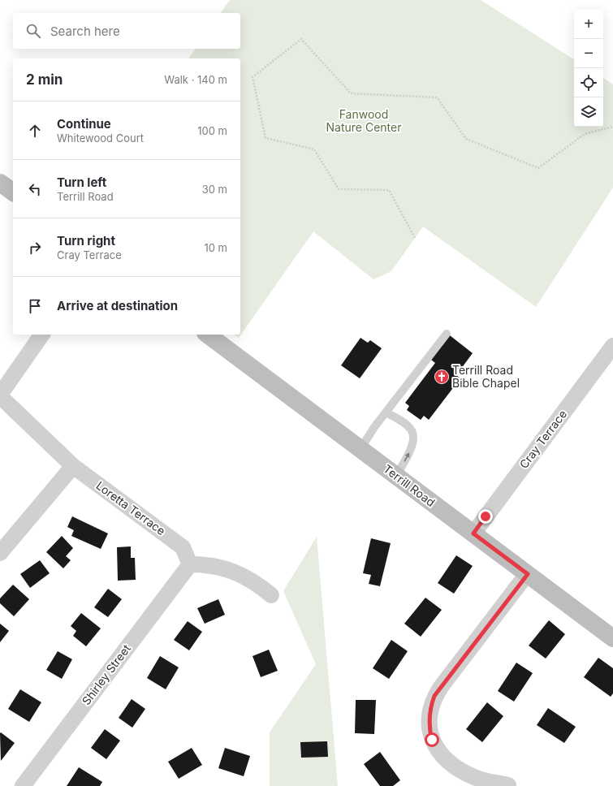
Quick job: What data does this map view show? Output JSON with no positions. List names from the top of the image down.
{
  "streets": {
    "street": [
      "Cray Terrace",
      "Terrill Road",
      "Loretta Terrace",
      "Shirley Street"
    ]
  },
  "crossings": [
    ["Cray Terrace", "Terrill Road"],
    ["Loretta Terrace", "Shirley Street"]
  ],
  "parks": ["Fanwood Nature Center"],
  "places": {
    "church": ["Terrill Road Bible Chapel"]
  },
  "page": {
    "map_buttons": ["+", "−"],
    "search": "Search here",
    "heading": ["2 min", "Walk · 140 m"],
    "list": [
      ["Continue", "Whitewood Court", "100 m"],
      ["Turn left", "Terrill Road", "30 m"],
      ["Turn right", "Cray Terrace", "10 m"],
      "Arrive at destination"
    ]
  }
}
